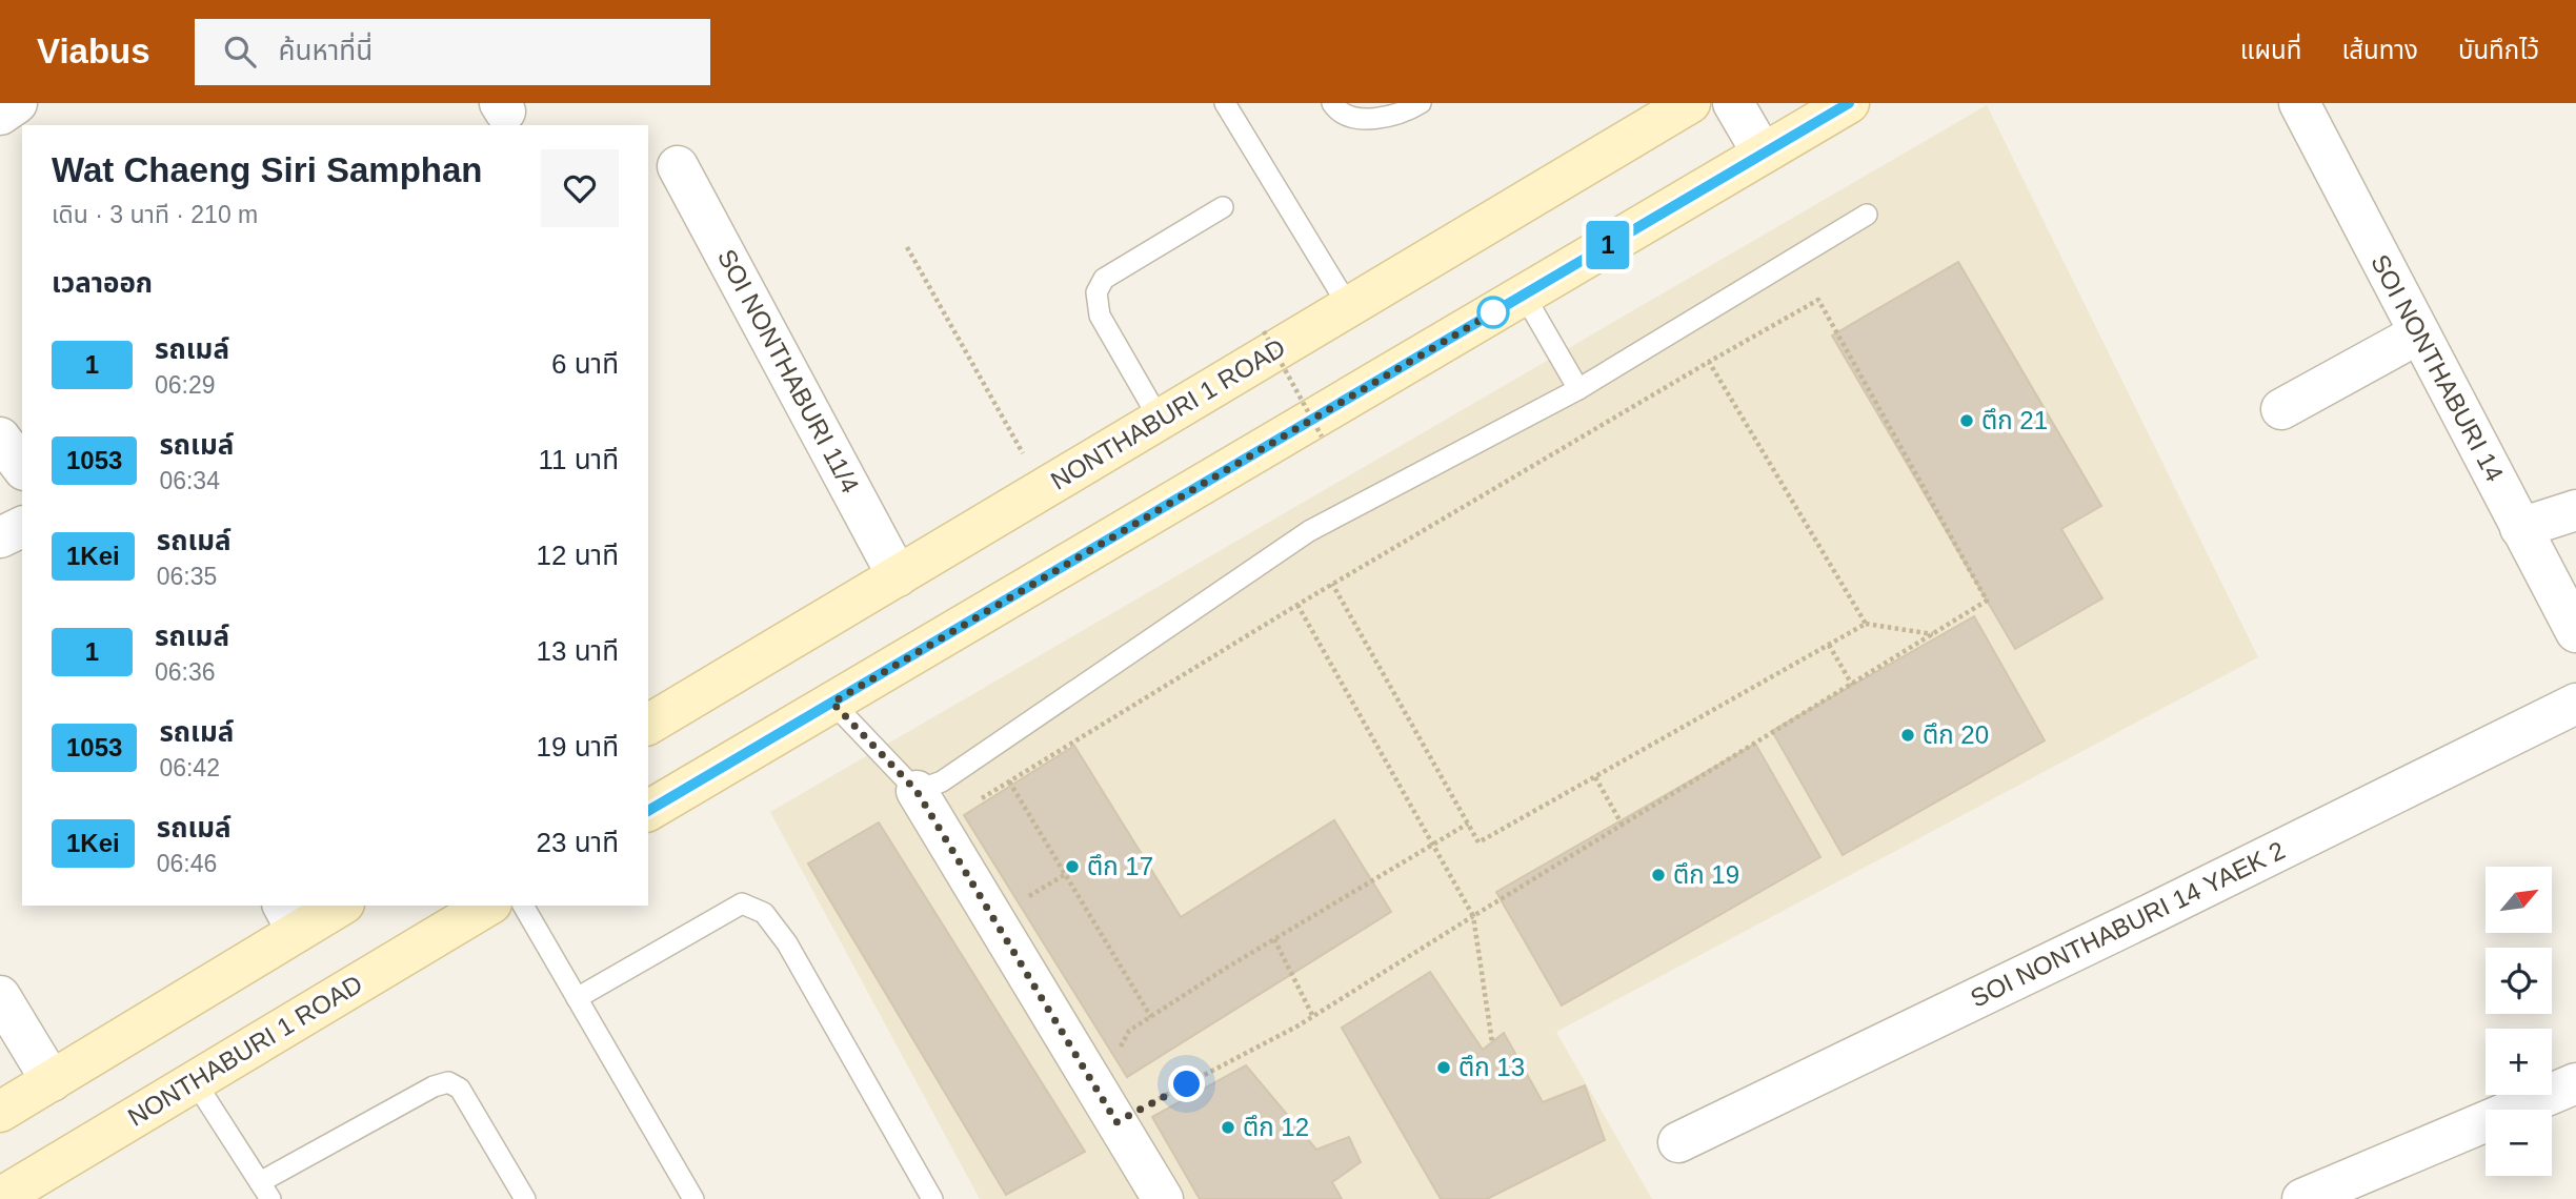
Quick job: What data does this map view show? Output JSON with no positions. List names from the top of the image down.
{
  "streets": {
    "main road": ["NONTHABURI 1 ROAD"],
    "street": ["SOI NONTHABURI 14", "SOI NONTHABURI 11/4", "SOI NONTHABURI 14 YAEK 2"]
  },
  "crossings": [
    ["SOI NONTHABURI 11/4", "NONTHABURI 1 ROAD"]
  ],
  "places": [
    "ตึก 21",
    "ตึก 20",
    "ตึก 17",
    "ตึก 19",
    "ตึก 13",
    "ตึก 12"
  ],
  "lines": ["bus line 1"],
  "north": "top right",
  "page": {
    "header": "Viabus",
    "search": "ค้นหาที่นี่",
    "nav": ["แผนที่", "เส้นทาง", "บันทึกไว้"],
    "on_map": "1",
    "heading": [
      ["Wat Chaeng Siri Samphan", "เดิน · 3 นาที · 210 m"],
      "เวลาออก"
    ],
    "list": [
      {
        "mark": "1",
        "name": "รถเมล์",
        "note": "06:29",
        "value": "6 นาที"
      },
      {
        "mark": "1053",
        "name": "รถเมล์",
        "note": "06:34",
        "value": "11 นาที"
      },
      {
        "mark": "1Kei",
        "name": "รถเมล์",
        "note": "06:35",
        "value": "12 นาที"
      },
      {
        "mark": "1",
        "name": "รถเมล์",
        "note": "06:36",
        "value": "13 นาที"
      },
      {
        "mark": "1053",
        "name": "รถเมล์",
        "note": "06:42",
        "value": "19 นาที"
      },
      {
        "mark": "1Kei",
        "name": "รถเมล์",
        "note": "06:46",
        "value": "23 นาที"
      }
    ],
    "map_buttons": ["+", "−"]
  }
}
